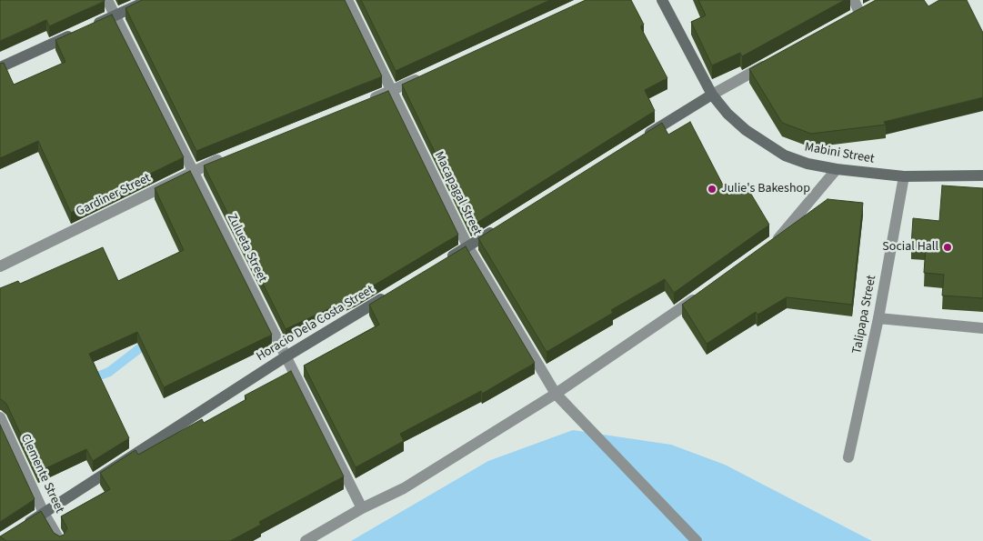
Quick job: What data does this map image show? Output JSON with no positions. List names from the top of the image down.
{
  "streets": {
    "street": [
      "Mabini Street",
      "Macapagal Street",
      "Gardiner Street",
      "Zulueta Street",
      "Talipapa Street",
      "Horacio Dela Costa Street",
      "Clemente Street"
    ]
  },
  "crossings": [
    ["Mabini Street", "Talipapa Street"],
    ["Gardiner Street", "Zulueta Street"],
    ["Zulueta Street", "Horacio Dela Costa Street"],
    ["Horacio Dela Costa Street", "Clemente Street"]
  ],
  "places": ["Julie's Bakeshop", "Social Hall"]
}
